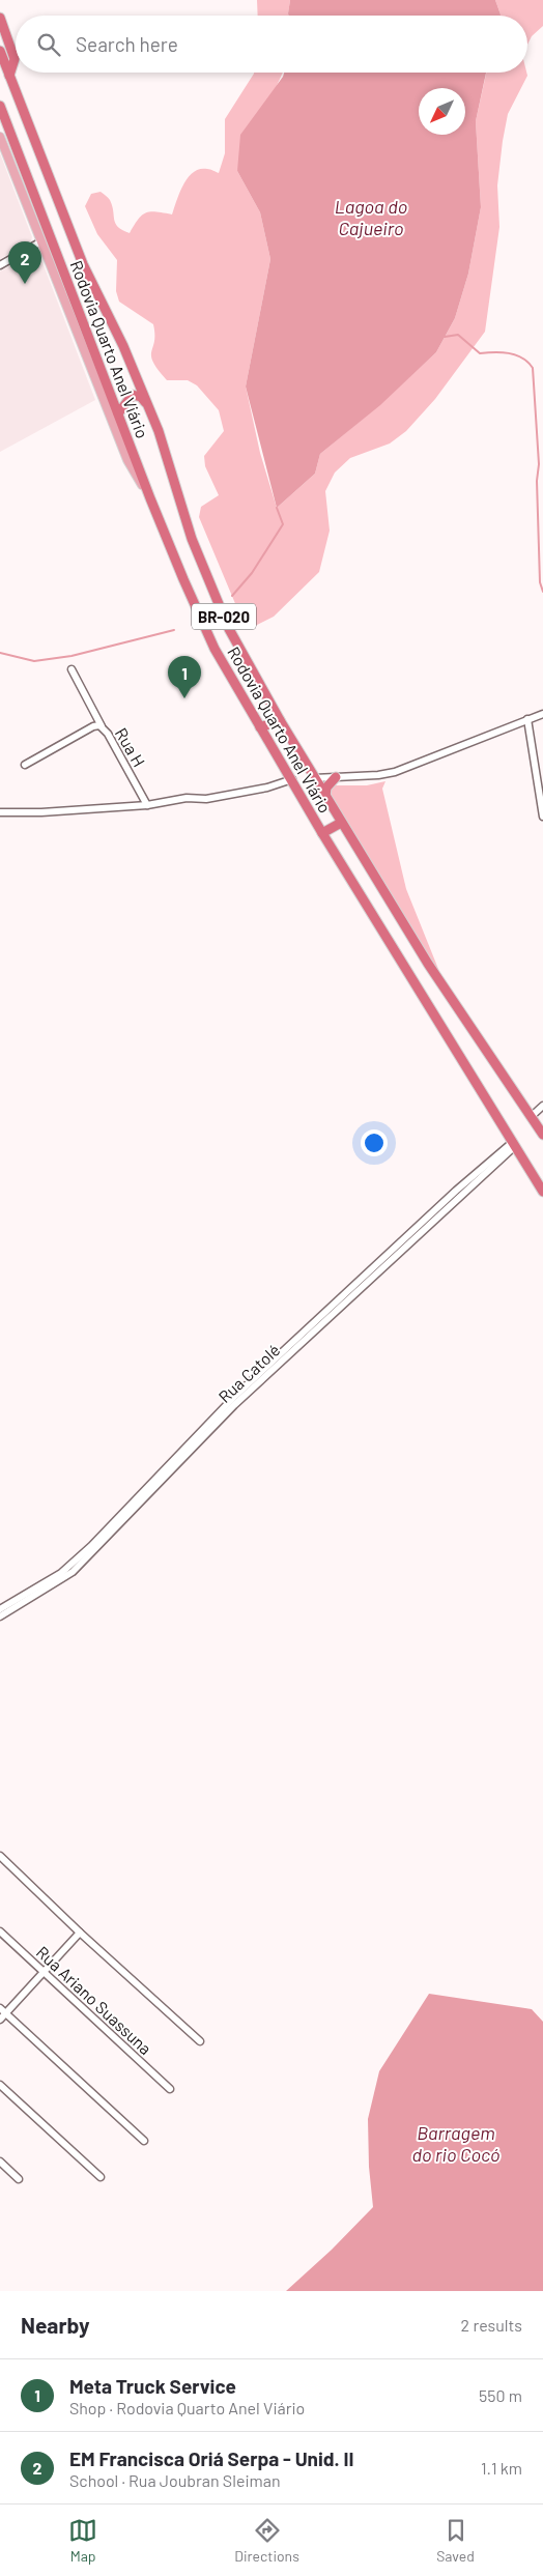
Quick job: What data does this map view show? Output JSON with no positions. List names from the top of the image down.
{
  "streets": {
    "highway": ["Rodovia Quarto Anel Viário", "BR-020"],
    "street": ["Rua H", "Rua Catolé", "Rua Ariano Suassuna"]
  },
  "crossings": [
    ["Rodovia Quarto Anel Viário", "BR-020"],
    ["Rodovia Quarto Anel Viário", "Rua Catolé"]
  ],
  "water": ["Lagoa do Cajueiro", "Barragem do rio Cocó"],
  "north": "bottom left",
  "page": {
    "search": "Search here",
    "pins": ["2", "1"],
    "heading": ["Nearby", "2 results"],
    "list": [
      {
        "mark": "1",
        "name": "Meta Truck Service",
        "note": "Shop · Rodovia Quarto Anel Viário",
        "value": "550 m"
      },
      {
        "mark": "2",
        "name": "EM Francisca Oriá Serpa - Unid. II",
        "note": "School · Rua Joubran Sleiman",
        "value": "1.1 km"
      }
    ],
    "nav": ["Map", "Directions", "Saved"]
  }
}
